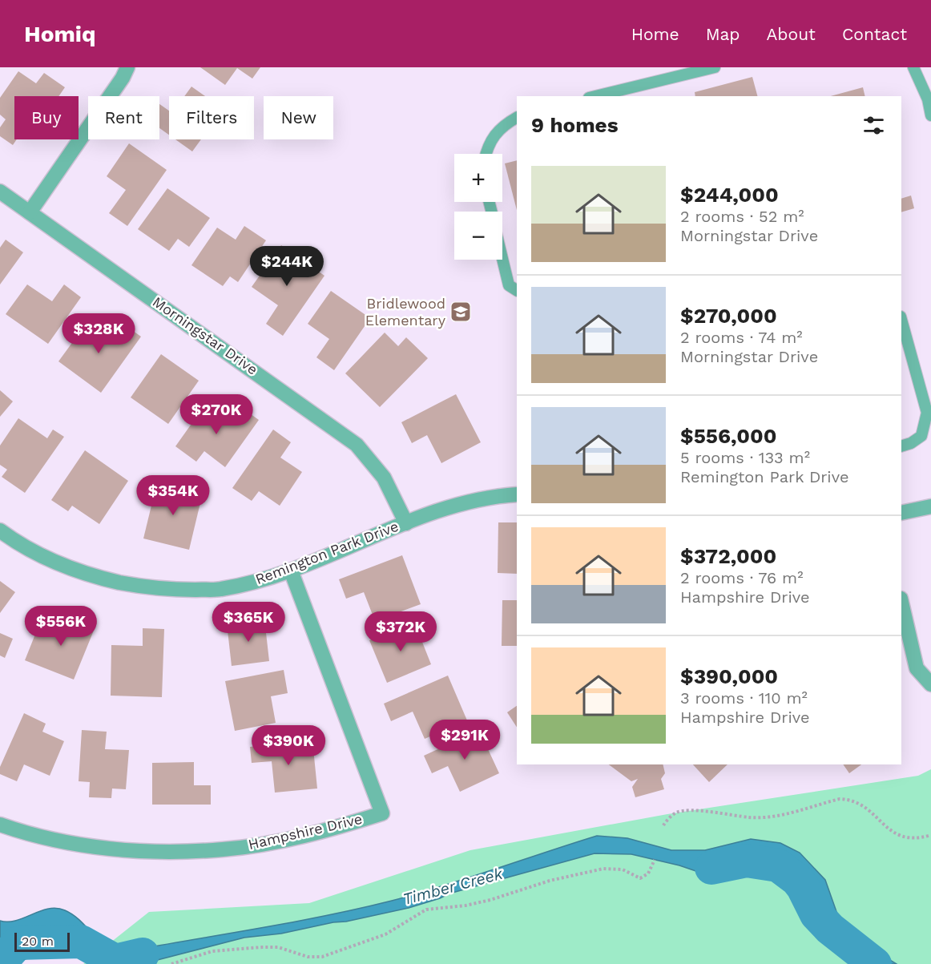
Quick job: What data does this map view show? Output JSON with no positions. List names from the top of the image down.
{
  "streets": {
    "street": ["Morningstar Drive", "Remington Park Drive", "Hampshire Drive"]
  },
  "crossings": [
    ["Morningstar Drive", "Remington Park Drive"],
    ["Remington Park Drive", "Hampshire Drive"]
  ],
  "water": ["Timber Creek"],
  "places": {
    "school or university": ["Bridlewood Elementary"]
  },
  "scale_bar": "20 m",
  "page": {
    "header": "Homiq",
    "nav": [
      "Home",
      "Map",
      "About",
      "Contact"
    ],
    "chip": [
      "Buy",
      "Rent",
      "Filters",
      "New"
    ],
    "heading": "9 homes",
    "map_buttons": ["+", "−"],
    "list": [
      {
        "name": "$244,000",
        "note": "2 rooms · 52 m² · Morningstar Drive"
      },
      {
        "name": "$270,000",
        "note": "2 rooms · 74 m² · Morningstar Drive"
      },
      {
        "name": "$556,000",
        "note": "5 rooms · 133 m² · Remington Park Drive"
      },
      {
        "name": "$372,000",
        "note": "2 rooms · 76 m² · Hampshire Drive"
      },
      {
        "name": "$390,000",
        "note": "3 rooms · 110 m² · Hampshire Drive"
      }
    ],
    "price": [
      "$244K",
      "$328K",
      "$270K",
      "$354K",
      "$365K",
      "$556K",
      "$372K",
      "$291K",
      "$390K"
    ],
    "scale": "20 m"
  }
}
